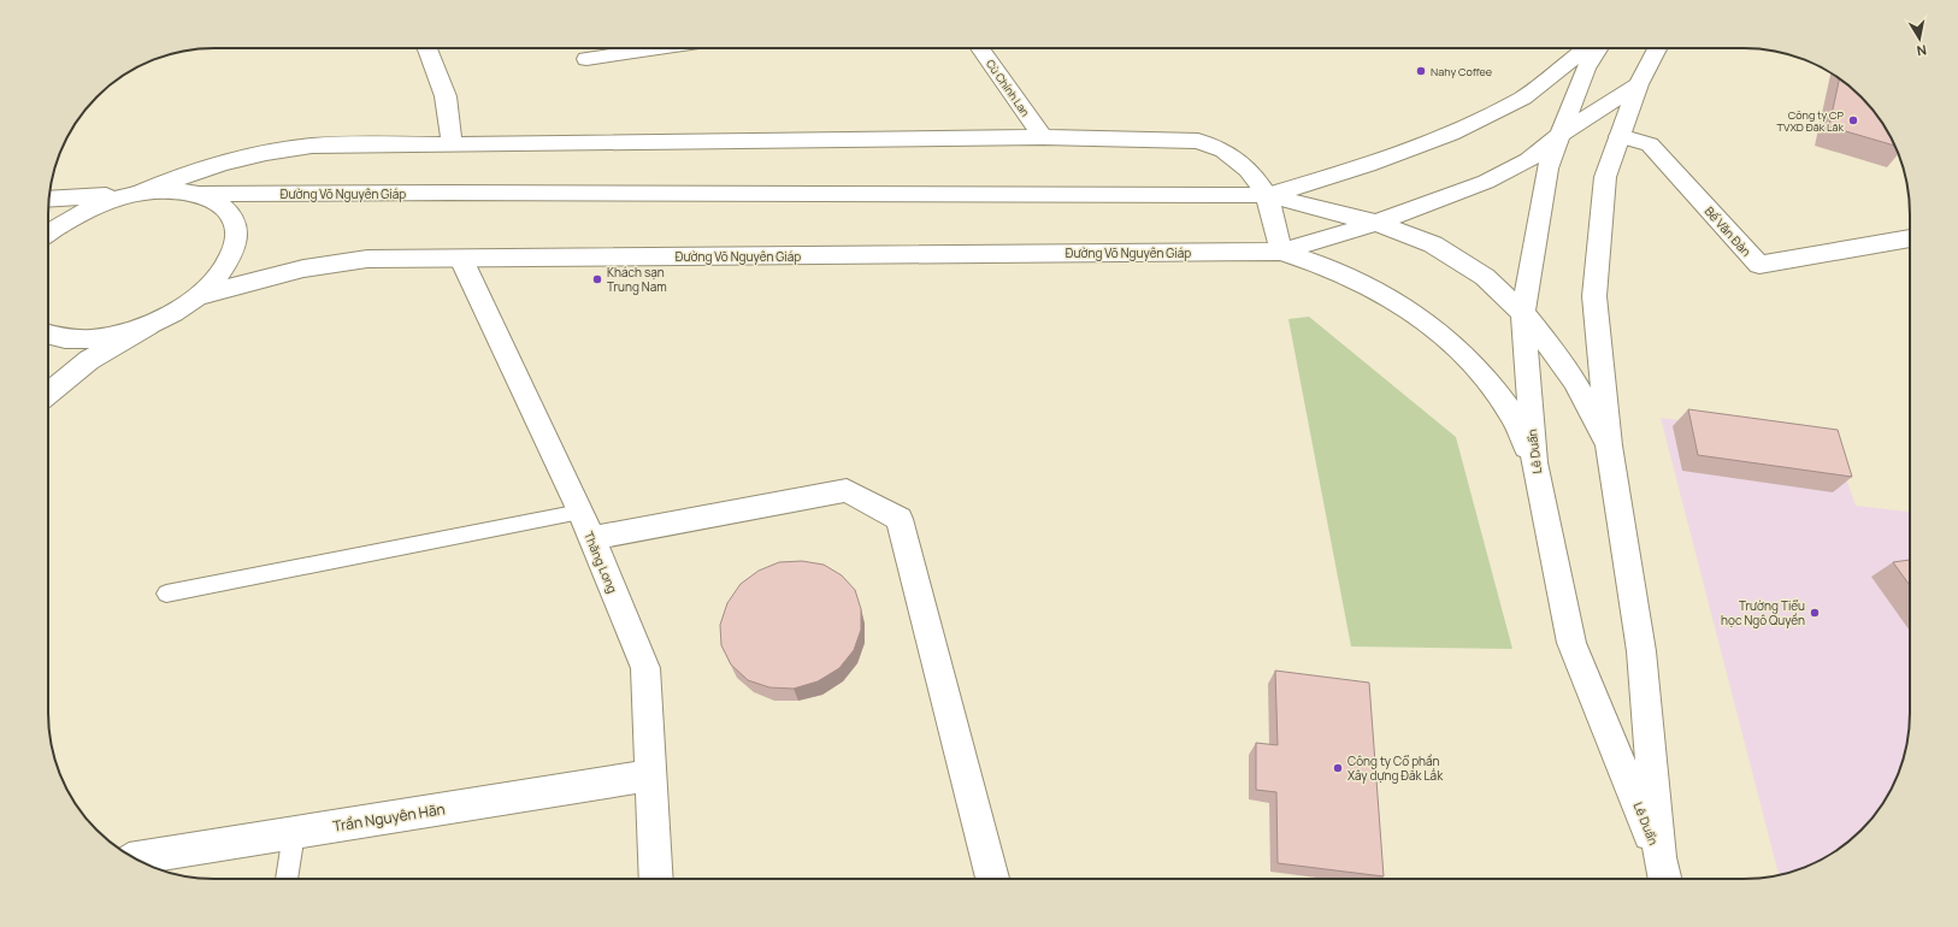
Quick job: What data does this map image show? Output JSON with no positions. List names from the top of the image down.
{
  "streets": {
    "main road": [
      "Cù Chính Lan",
      "Đường Võ Nguyên Giáp",
      "Bế Văn Đàn",
      "Lê Duẩn",
      "Thăng Long",
      "Trần Nguyên Hãn"
    ]
  },
  "crossings": [
    ["Đường Võ Nguyên Giáp", "Thăng Long"],
    ["Bế Văn Đàn", "Lê Duẩn"],
    ["Thăng Long", "Trần Nguyên Hãn"]
  ],
  "places": [
    "Nahy Coffee",
    "Công ty CP TVXD Đăk Lăk",
    "Khách sạn Trung Nam",
    "Trường Tiểu học Ngô Quyền",
    "Công ty Cổ phần Xây dựng Đăk Lắk"
  ],
  "north": "bottom"
}
